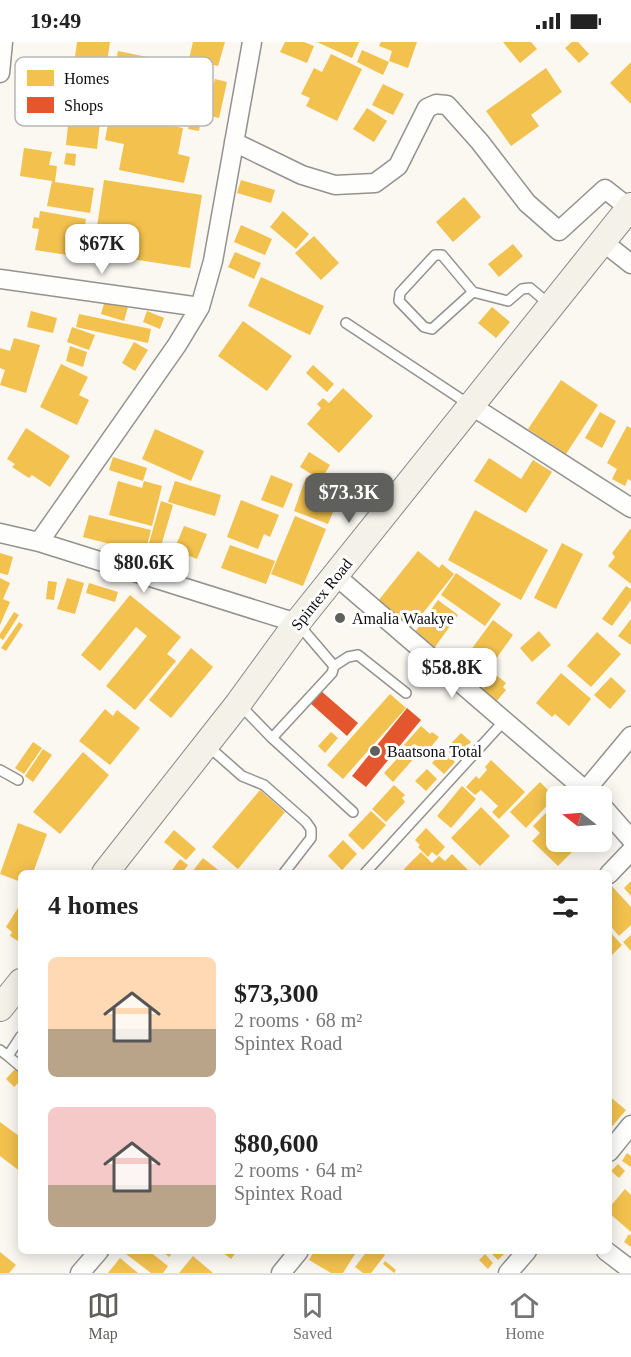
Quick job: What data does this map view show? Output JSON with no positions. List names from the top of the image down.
{
  "streets": {
    "main road": ["Spintex Road"]
  },
  "places": ["Amalia Waakye", "Baatsona Total"],
  "legend": ["Homes", "Shops"],
  "north": "left",
  "page": {
    "status": "19:49",
    "price": [
      "$67K",
      "$73.3K",
      "$80.6K",
      "$58.8K"
    ],
    "heading": "4 homes",
    "list": [
      {
        "name": "$73,300",
        "note": "2 rooms · 68 m² · Spintex Road"
      },
      {
        "name": "$80,600",
        "note": "2 rooms · 64 m² · Spintex Road"
      }
    ],
    "tabs": ["Map", "Saved", "Home"]
  }
}
